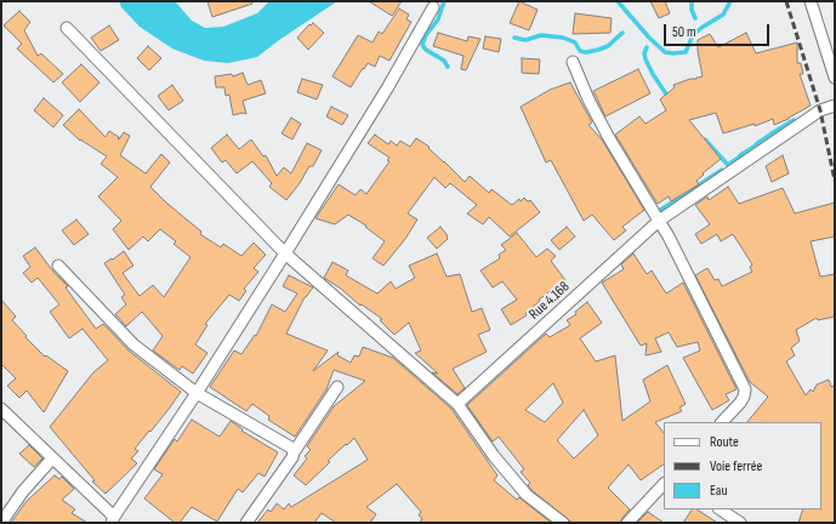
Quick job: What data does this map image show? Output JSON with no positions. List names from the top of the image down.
{
  "streets": {
    "street": ["Rue 4.168"]
  },
  "legend": ["Route", "Voie ferrée", "Eau"],
  "scale_bar": "50 m"
}
